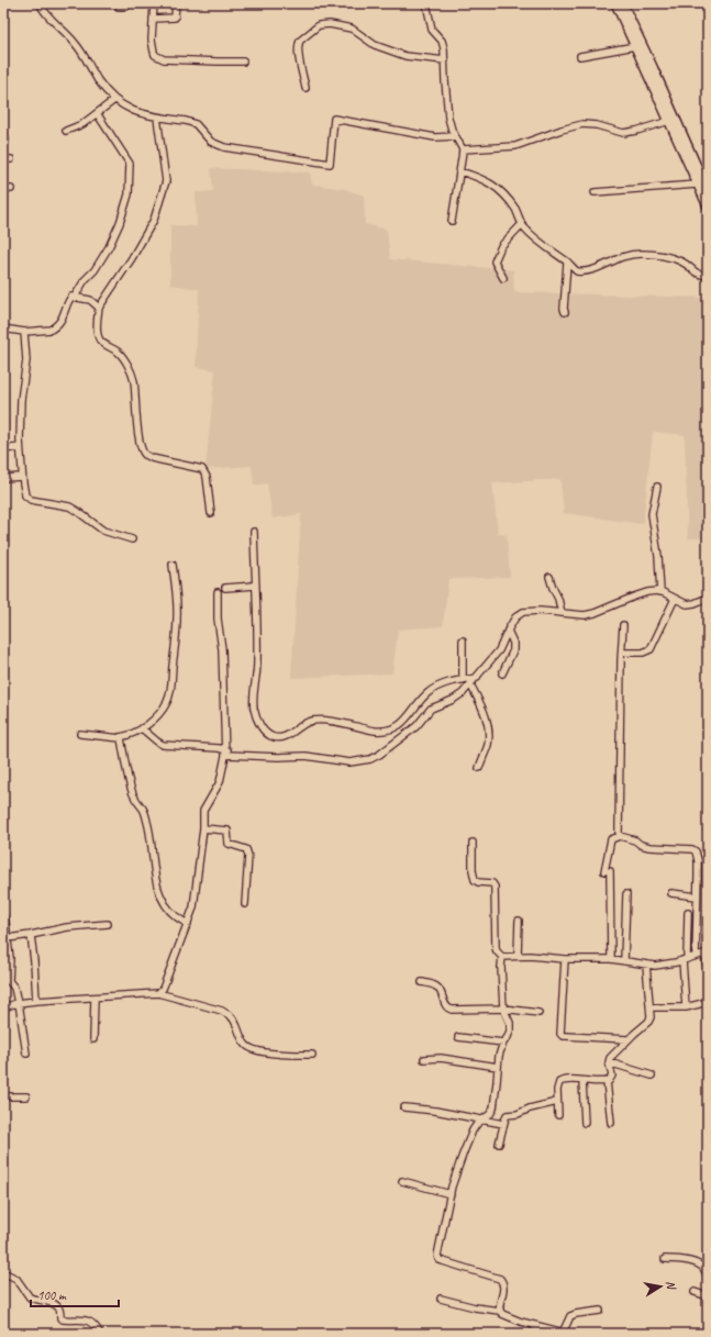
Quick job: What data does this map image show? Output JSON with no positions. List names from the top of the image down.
{
  "scale_bar": "100 m",
  "north": "right"
}
